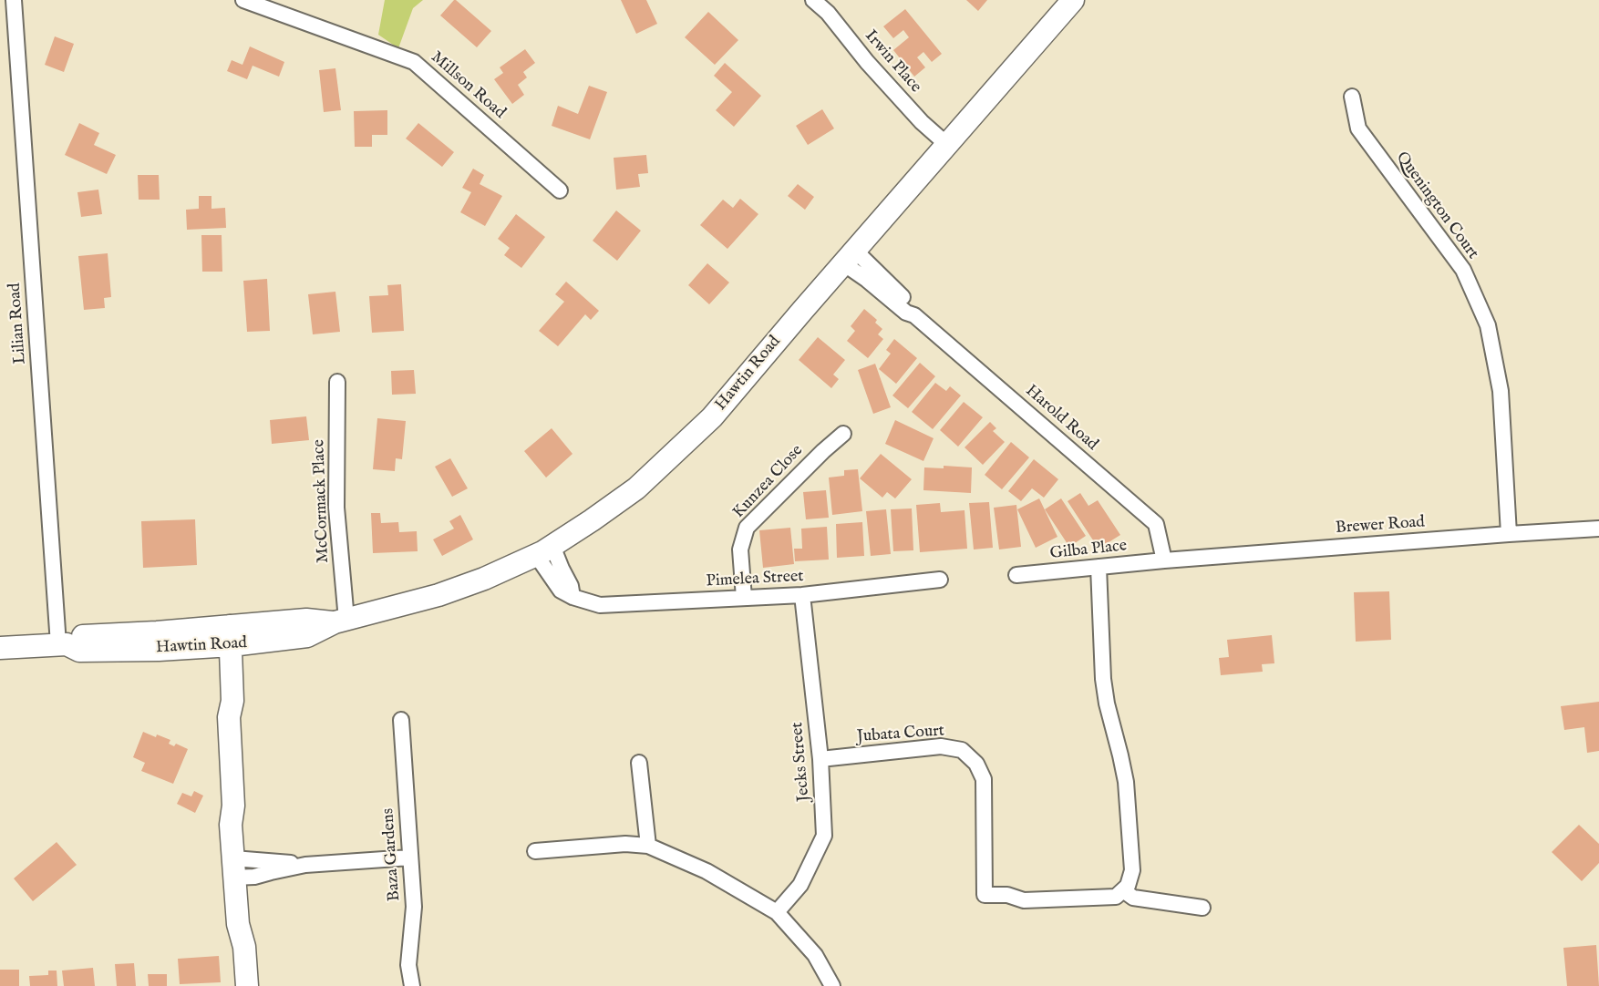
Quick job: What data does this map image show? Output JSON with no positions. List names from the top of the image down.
{
  "streets": {
    "main road": ["Hawtin Road"],
    "street": [
      "Irwin Place",
      "Millson Road",
      "Quenington Court",
      "Lilian Road",
      "Harold Road",
      "Kunzea Close",
      "McCormack Place",
      "Brewer Road",
      "Gilba Place",
      "Pimelea Street",
      "Jubata Court",
      "Jecks Street",
      "Baza Gardens"
    ]
  },
  "crossings": [
    ["Irwin Place", "Hawtin Road"],
    ["Quenington Court", "Brewer Road"],
    ["Lilian Road", "Hawtin Road"],
    ["Hawtin Road", "Harold Road"],
    ["Hawtin Road", "McCormack Place"],
    ["Hawtin Road", "Pimelea Street"],
    ["Harold Road", "Brewer Road"],
    ["Harold Road", "Gilba Place"],
    ["Kunzea Close", "Pimelea Street"],
    ["Brewer Road", "Gilba Place"],
    ["Pimelea Street", "Jecks Street"],
    ["Jubata Court", "Jecks Street"]
  ]
}
